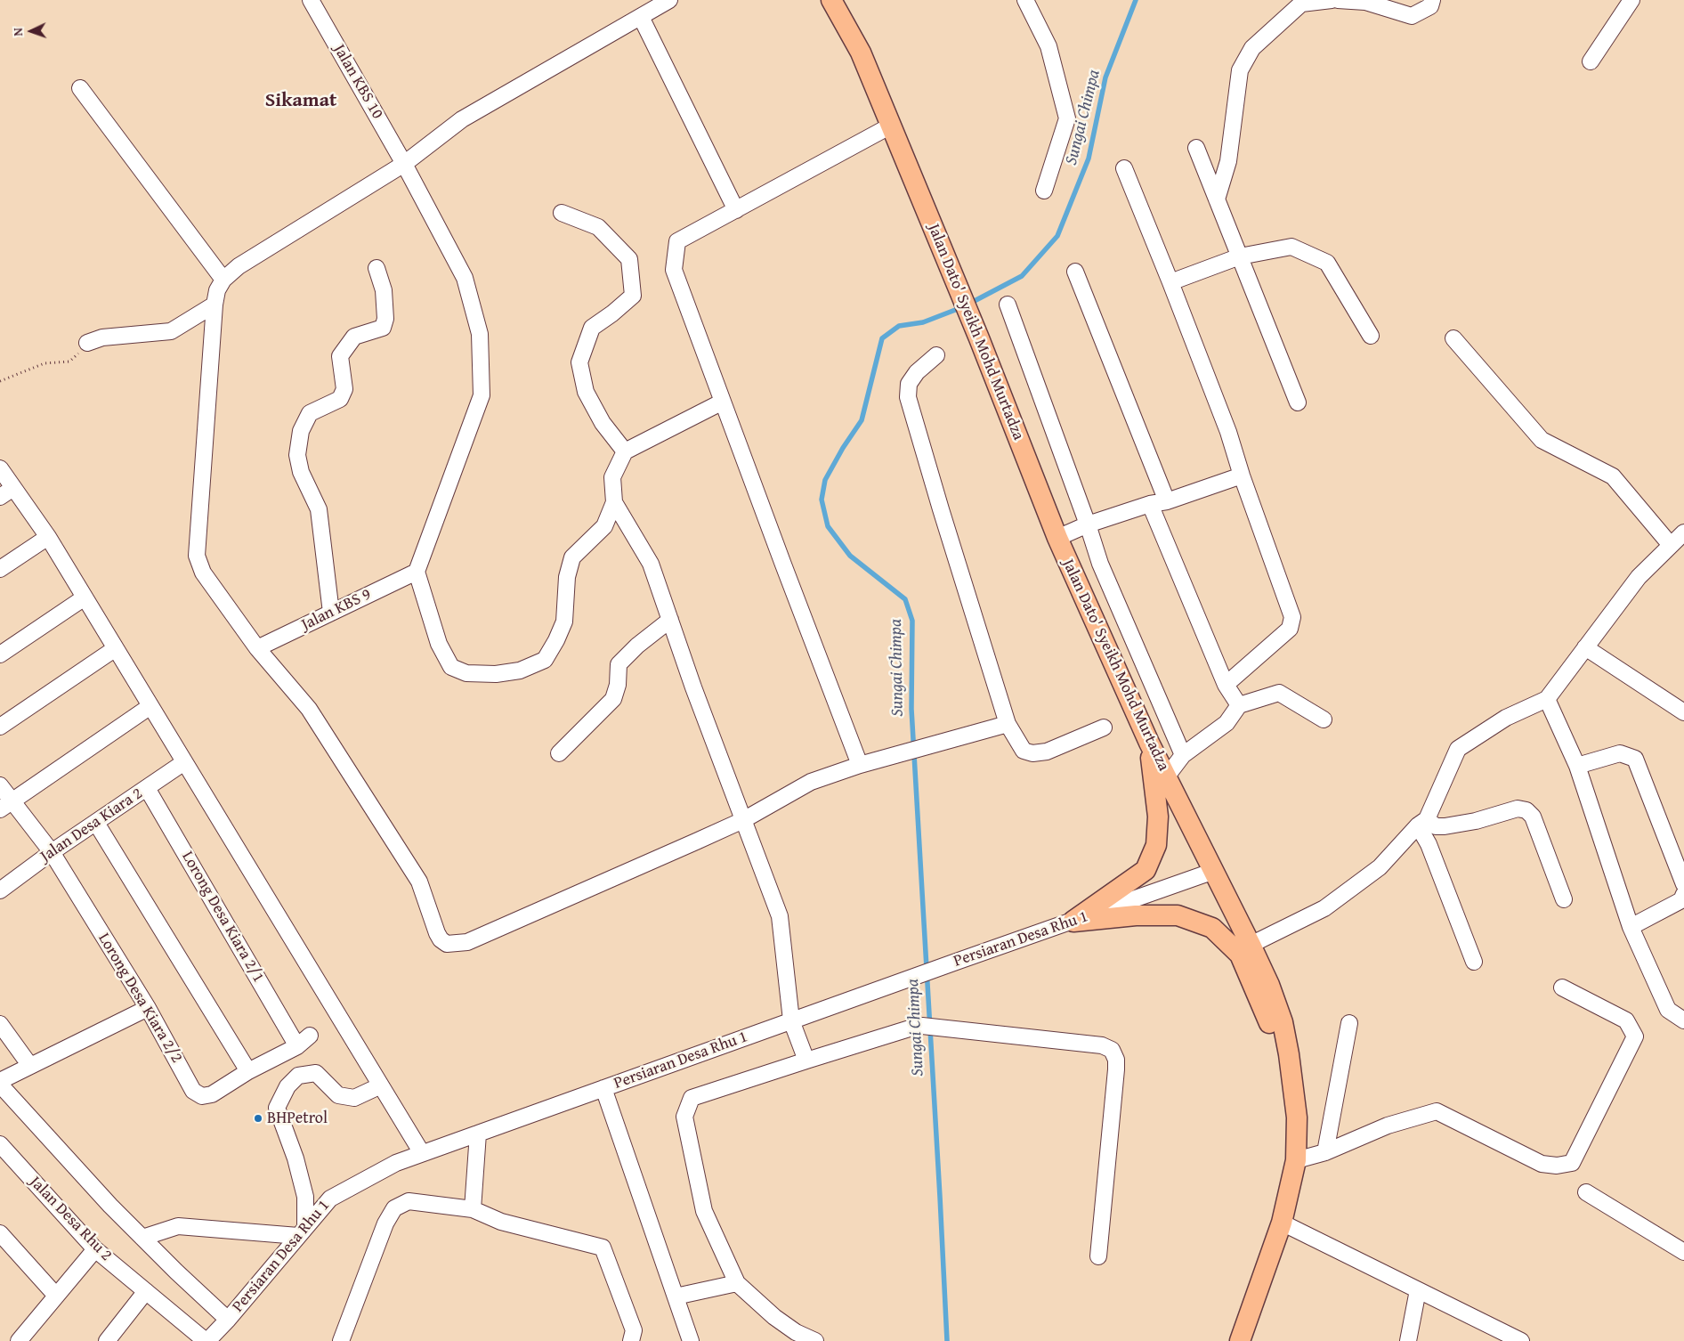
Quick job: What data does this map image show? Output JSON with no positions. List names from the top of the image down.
{
  "streets": {
    "main road": ["Jalan Dato' Syeikh Mohd Murtadza"],
    "street": [
      "Jalan KBS 10",
      "Jalan KBS 9",
      "Jalan Desa Kiara 2",
      "Lorong Desa Kiara 2/1",
      "Persiaran Desa Rhu 1",
      "Lorong Desa Kiara 2/2",
      "Jalan Desa Rhu 2"
    ]
  },
  "crossings": [
    ["Jalan KBS 10", "Jalan KBS 9"],
    ["Jalan Dato' Syeikh Mohd Murtadza", "Persiaran Desa Rhu 1"],
    ["Jalan Desa Kiara 2", "Lorong Desa Kiara 2/1"],
    ["Jalan Desa Kiara 2", "Lorong Desa Kiara 2/2"],
    ["Persiaran Desa Rhu 1", "Jalan Desa Rhu 2"]
  ],
  "districts": ["Sikamat"],
  "water": ["Sungai Chimpa"],
  "places": ["BHPetrol"],
  "north": "left"
}
